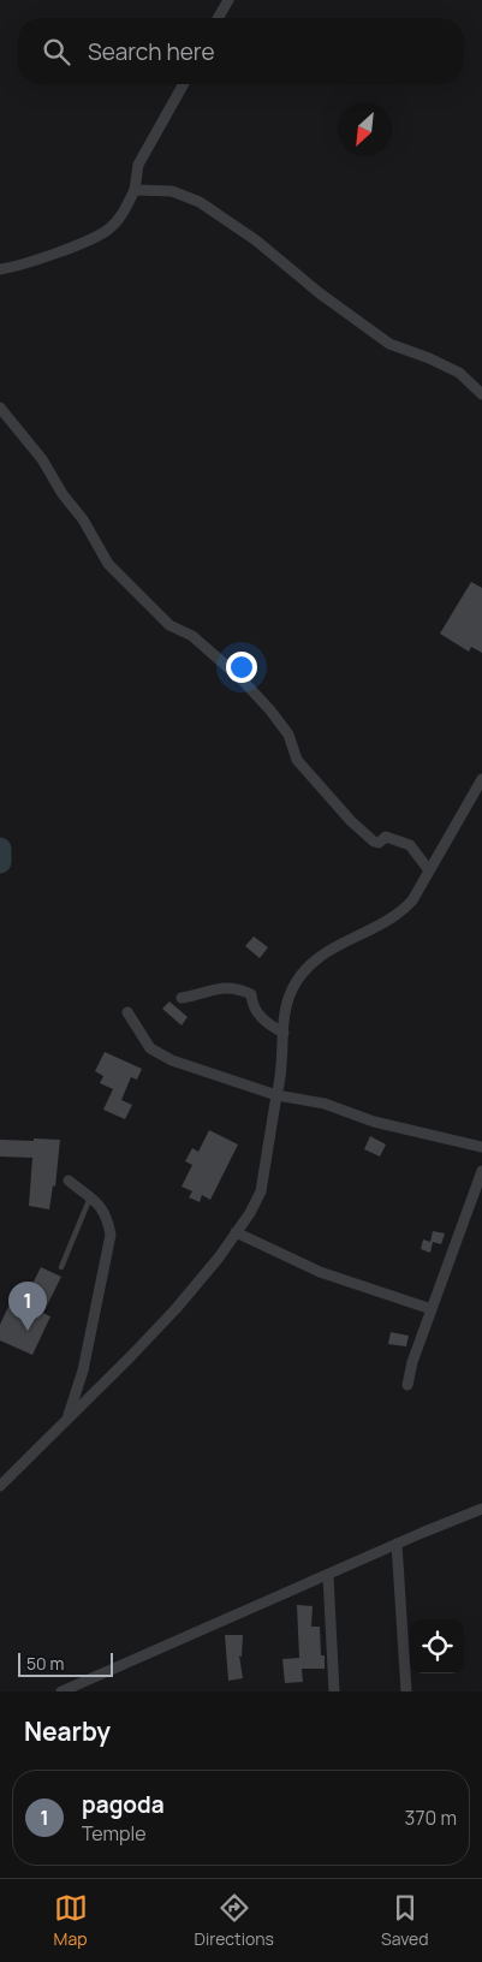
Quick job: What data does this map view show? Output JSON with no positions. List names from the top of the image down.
{
  "scale_bar": "50 m",
  "north": "bottom left",
  "page": {
    "search": "Search here",
    "pins": "1",
    "scale": "50 m",
    "heading": "Nearby",
    "list": [
      {
        "mark": "1",
        "name": "pagoda",
        "note": "Temple",
        "value": "370 m"
      }
    ],
    "nav": ["Map", "Directions", "Saved"]
  }
}
